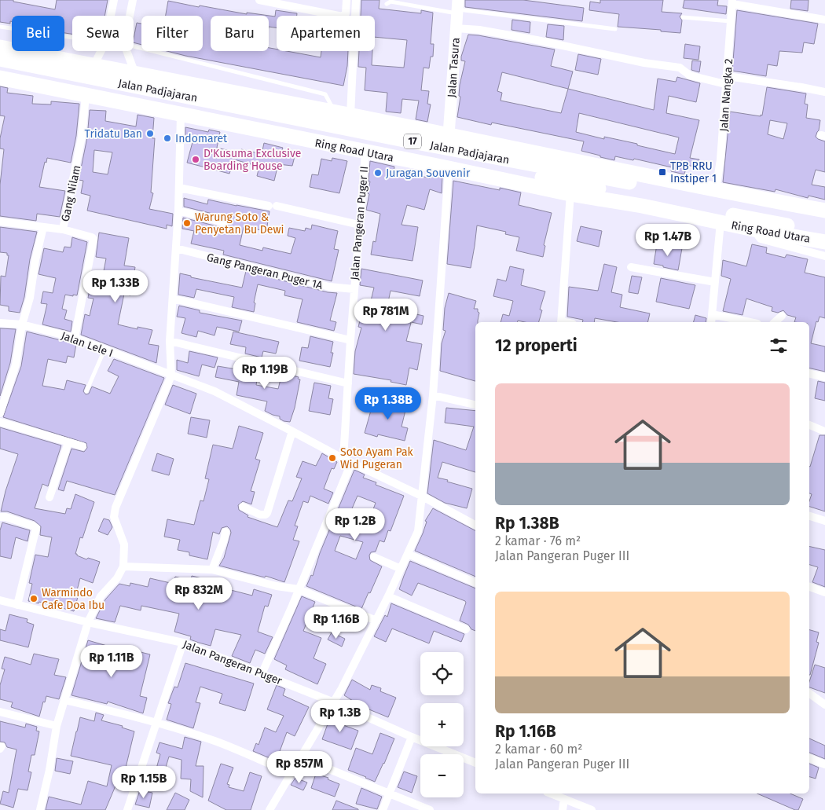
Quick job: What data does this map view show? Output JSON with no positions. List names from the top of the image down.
{
  "streets": {
    "highway": ["Jalan Padjajaran", "17", "Ring Road Utara"],
    "street": [
      "Jalan Tasura",
      "Jalan Nangka 2",
      "Gang Nilam",
      "Jalan Pangeran Puger II",
      "Gang Pangeran Puger 1A",
      "Jalan Lele I",
      "Jalan Pangeran Puger"
    ]
  },
  "crossings": [
    ["Jalan Padjajaran", "Ring Road Utara"],
    ["Ring Road Utara", "Gang Nilam"],
    ["Ring Road Utara", "Jalan Pangeran Puger II"],
    ["Gang Nilam", "Jalan Lele I"],
    ["Jalan Pangeran Puger II", "Gang Pangeran Puger 1A"],
    ["Jalan Pangeran Puger II", "Jalan Lele I"]
  ],
  "places": {
    "other": [
      "Tridatu Ban",
      "Indomaret",
      "D'Kusuma Exclusive Boarding House",
      "Juragan Souvenir",
      "Warung Soto & Penyetan Bu Dewi",
      "Soto Ayam Pak Wid Pugeran",
      "Warmindo Cafe Doa Ibu"
    ],
    "transit": ["TPB RRU Instiper 1"]
  },
  "page": {
    "chip": [
      "Beli",
      "Sewa",
      "Filter",
      "Baru",
      "Apartemen"
    ],
    "price": [
      "Rp 1.47B",
      "Rp 1.33B",
      "Rp 781M",
      "Rp 1.19B",
      "Rp 1.38B",
      "Rp 1.2B",
      "Rp 832M",
      "Rp 1.16B",
      "Rp 1.11B",
      "Rp 1.3B",
      "Rp 857M",
      "Rp 1.15B"
    ],
    "heading": "12 properti",
    "list": [
      {
        "name": "Rp 1.38B",
        "note": "2 kamar · 76 m² · Jalan Pangeran Puger III"
      },
      {
        "name": "Rp 1.16B",
        "note": "2 kamar · 60 m² · Jalan Pangeran Puger III"
      }
    ],
    "map_buttons": ["+", "−"]
  }
}
